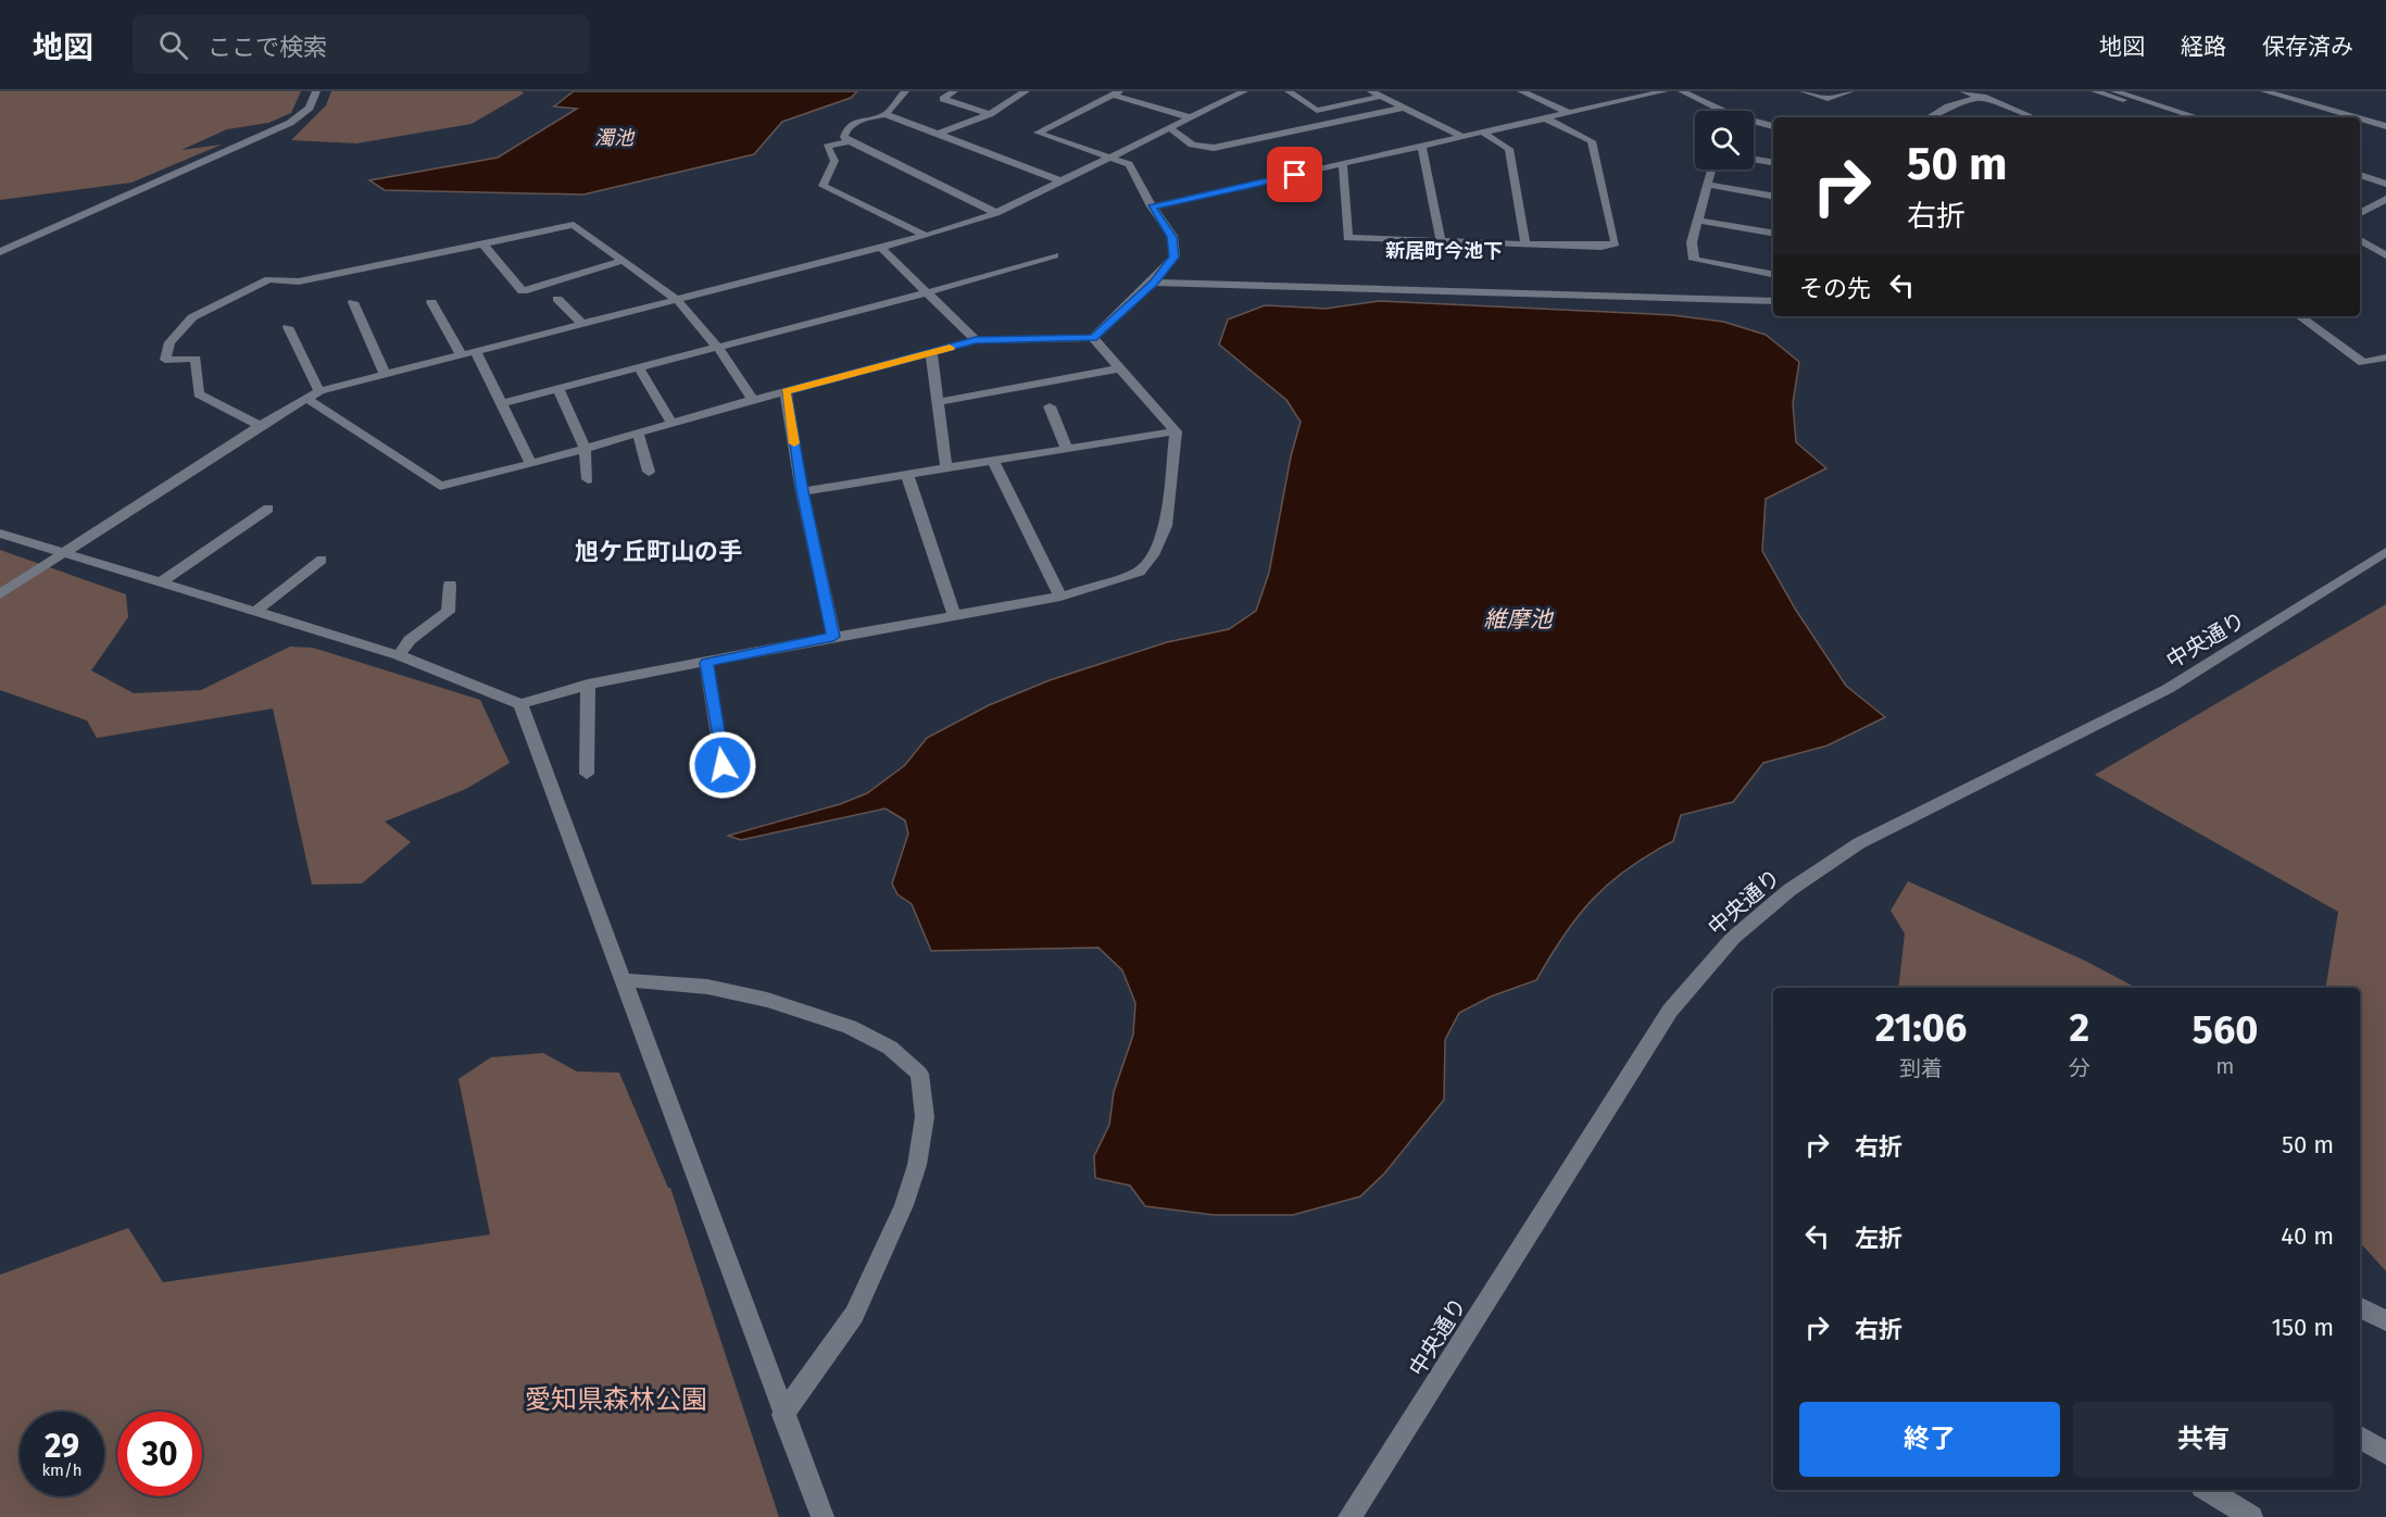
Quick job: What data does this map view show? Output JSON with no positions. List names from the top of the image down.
{
  "streets": {
    "street": ["中央通り"]
  },
  "districts": ["新居町今池下", "旭ケ丘町山の手"],
  "water": ["濁池", "維摩池"],
  "parks": ["愛知県森林公園"],
  "page": {
    "header": "地図",
    "search": "ここで検索",
    "nav": ["地図", "経路", "保存済み"],
    "turn": ["50 m", "右折"],
    "then": "その先",
    "eta": [
      "21:06",
      "到着",
      "2",
      "分",
      "560",
      "m"
    ],
    "list": [
      {
        "name": "右折",
        "value": "50 m"
      },
      {
        "name": "左折",
        "value": "40 m"
      },
      {
        "name": "右折",
        "value": "150 m"
      }
    ],
    "buttons": ["終了", "共有"],
    "speed": "29 km/h",
    "limit": "30"
  }
}
